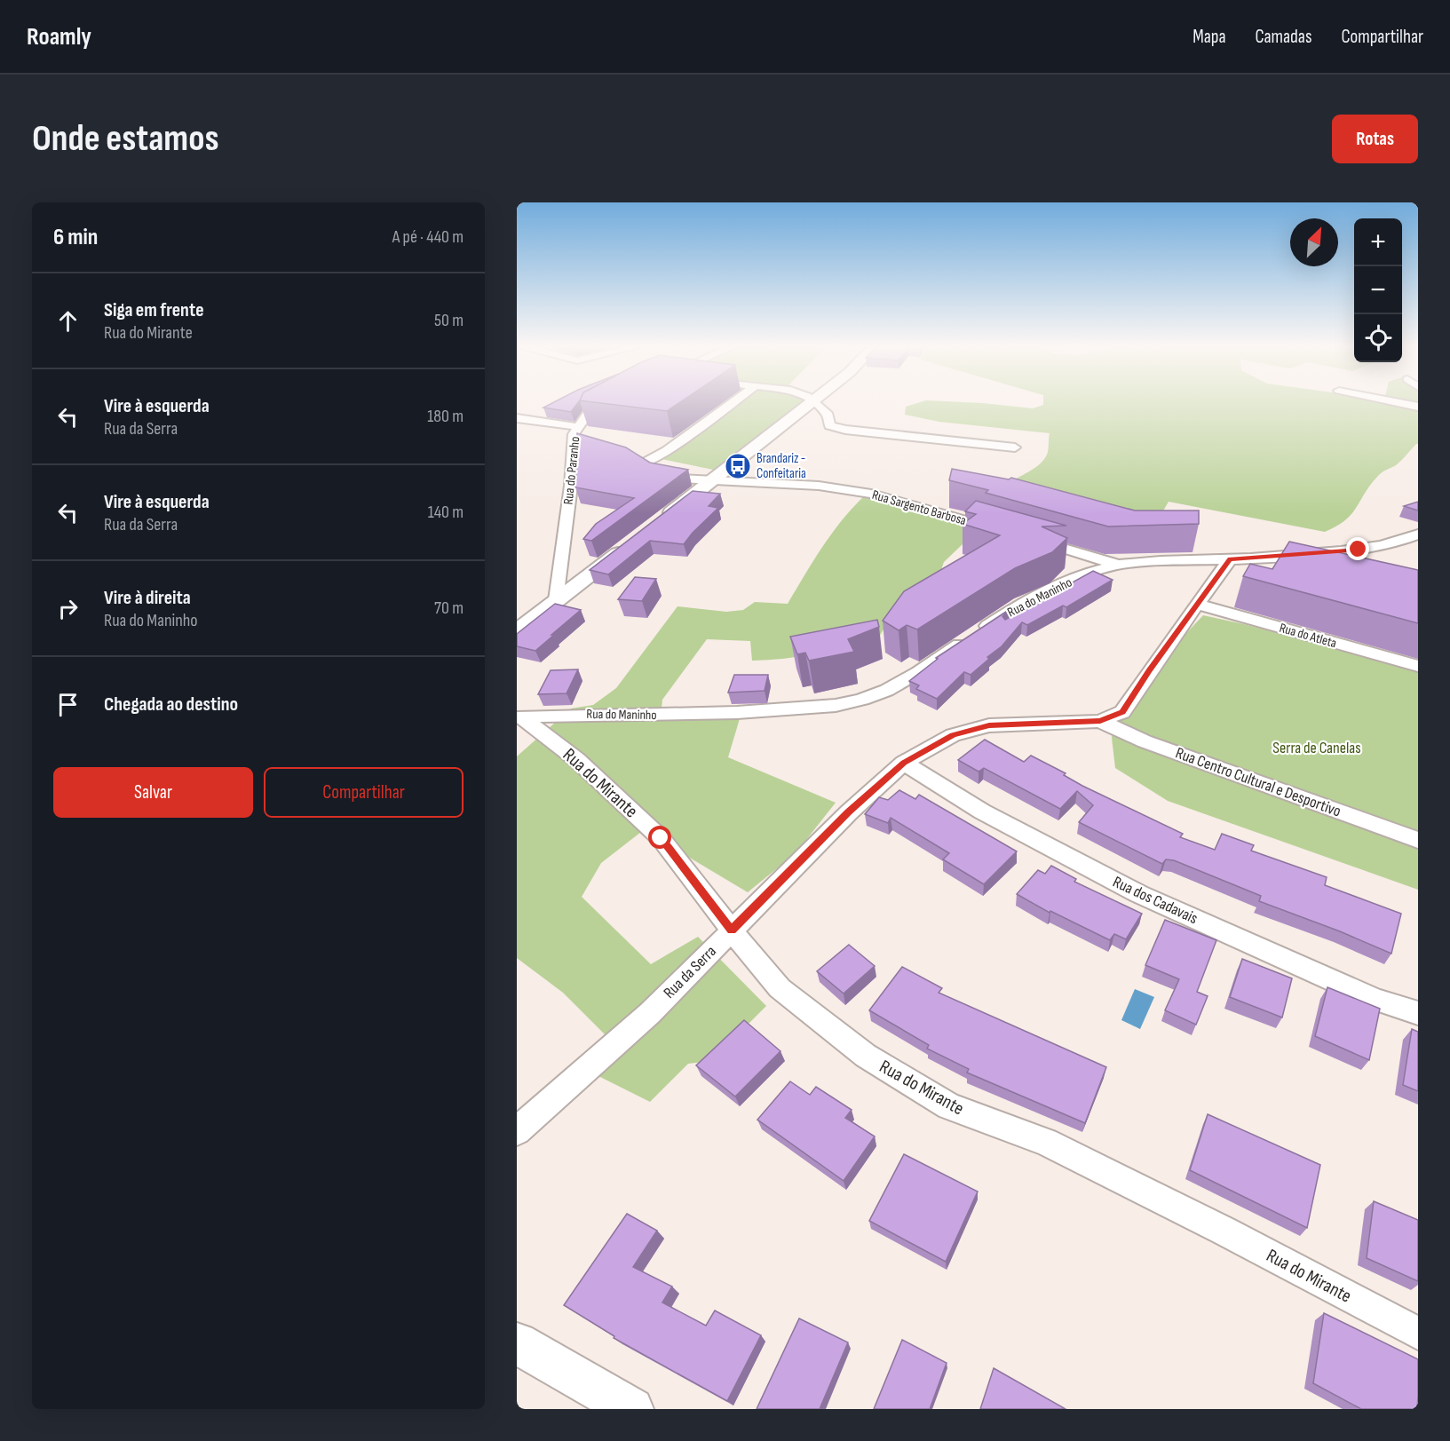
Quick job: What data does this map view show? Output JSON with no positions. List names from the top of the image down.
{
  "streets": {
    "street": [
      "Rua do Paranho",
      "Rua Sargento Barbosa",
      "Rua do Maninho",
      "Rua do Atleta",
      "Rua Centro Cultural e Desportivo",
      "Rua do Mirante",
      "Rua dos Cadavais",
      "Rua da Serra"
    ]
  },
  "crossings": [
    ["Rua do Maninho", "Rua do Mirante"],
    ["Rua do Maninho", "Rua da Serra"],
    ["Rua do Atleta", "Rua da Serra"],
    ["Rua Centro Cultural e Desportivo", "Rua da Serra"],
    ["Rua do Mirante", "Rua da Serra"],
    ["Rua dos Cadavais", "Rua da Serra"]
  ],
  "parks": ["Serra de Canelas"],
  "places": {
    "bus stop": ["Brandariz - Confeitaria"]
  },
  "north": "top right",
  "page": {
    "header": "Roamly",
    "nav": ["Mapa", "Camadas", "Compartilhar"],
    "buttons": [
      "Rotas",
      ["Salvar", "Compartilhar"]
    ],
    "title": "Onde estamos",
    "heading": ["6 min", "A pé · 440 m"],
    "map_buttons": ["+", "−"],
    "list": [
      ["Siga em frente", "Rua do Mirante", "50 m"],
      ["Vire à esquerda", "Rua da Serra", "180 m"],
      ["Vire à esquerda", "Rua da Serra", "140 m"],
      ["Vire à direita", "Rua do Maninho", "70 m"],
      "Chegada ao destino"
    ]
  }
}
